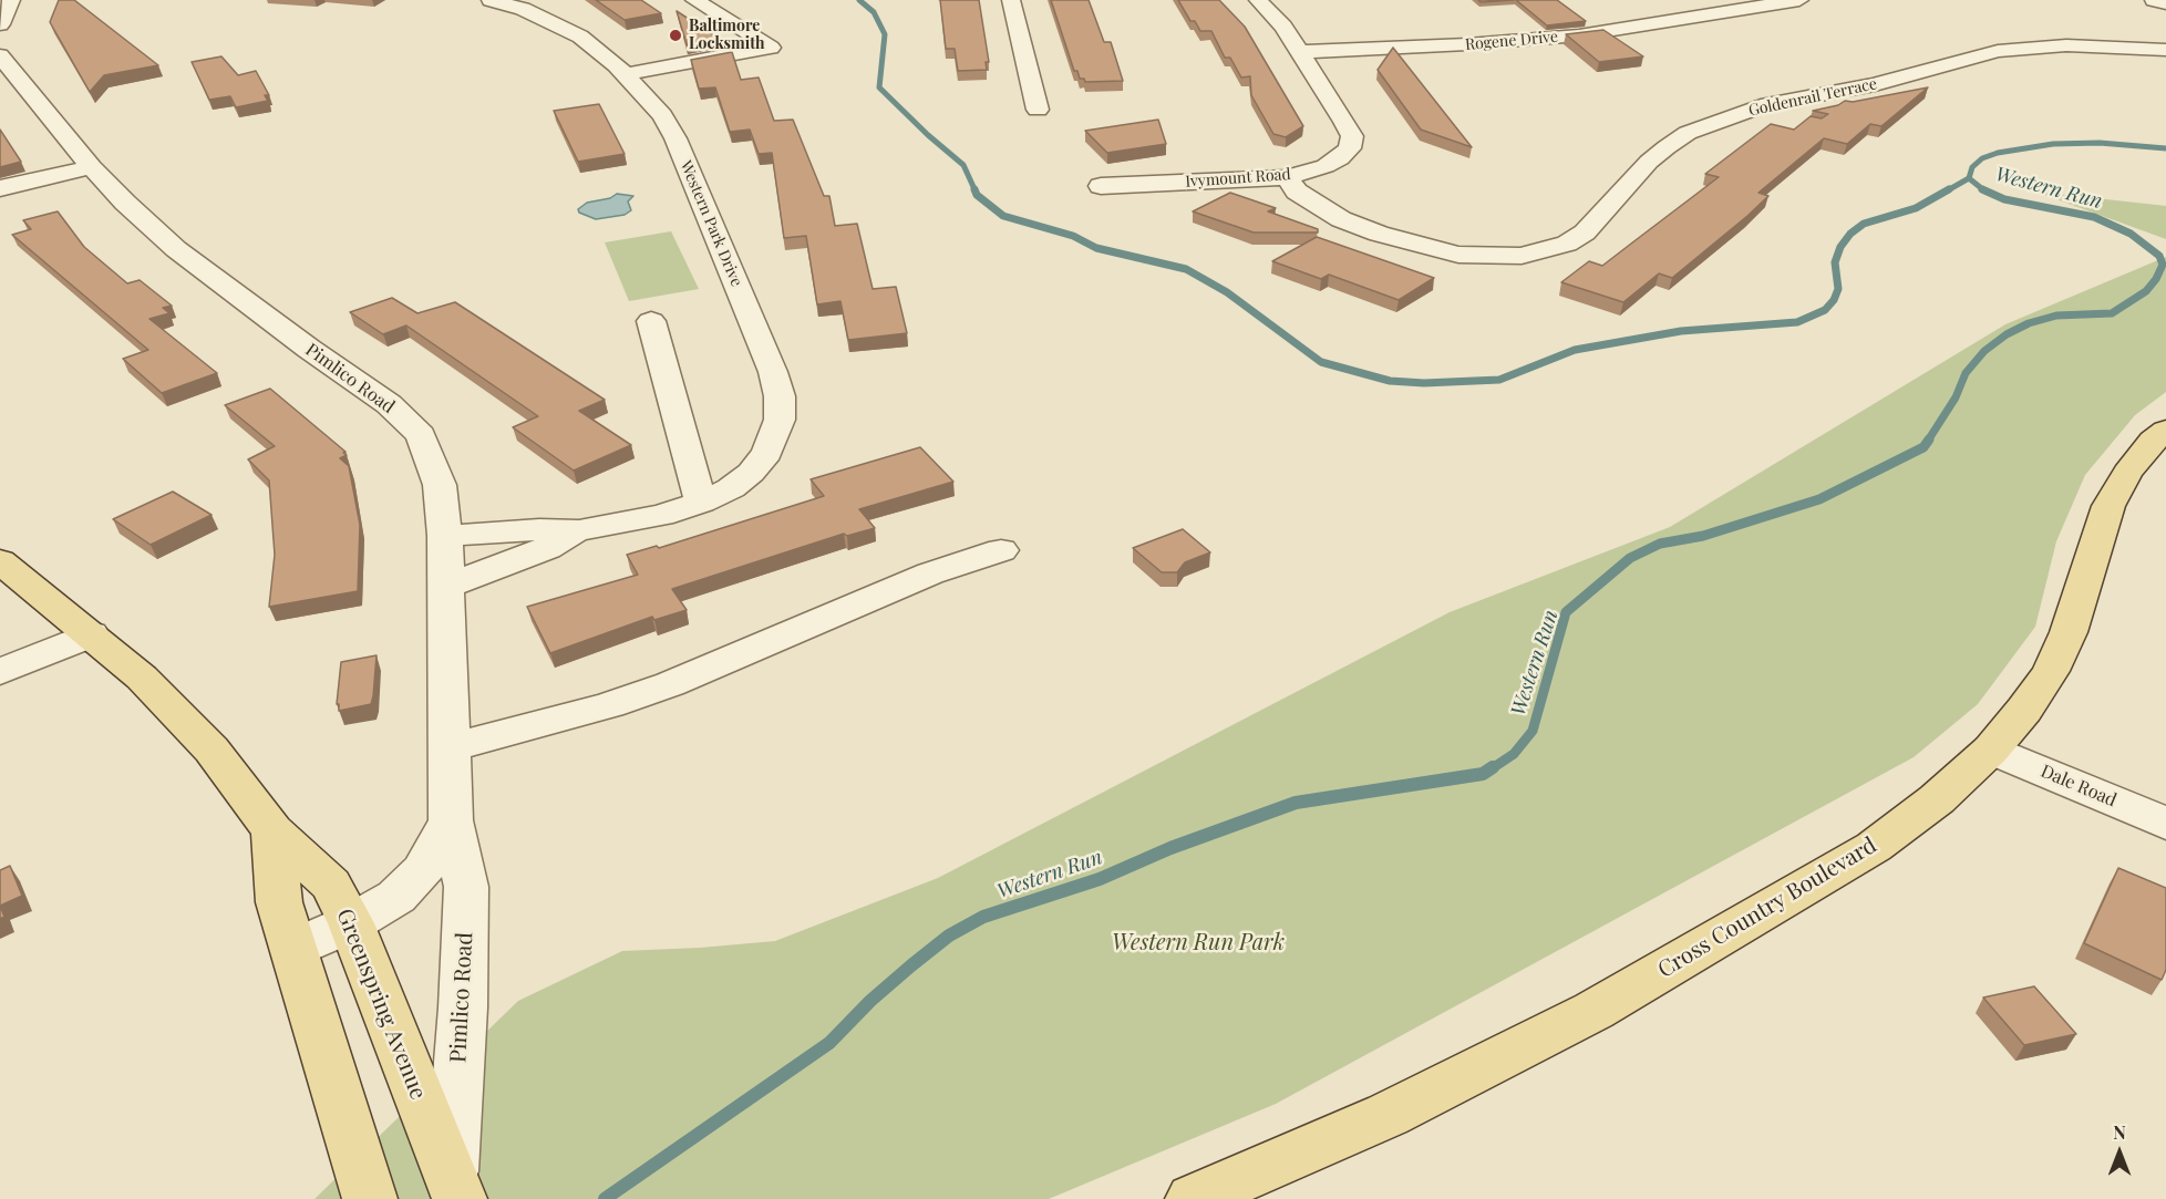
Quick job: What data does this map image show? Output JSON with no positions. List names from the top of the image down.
{
  "streets": {
    "main road": ["Cross Country Boulevard", "Greenspring Avenue"],
    "street": [
      "Rogene Drive",
      "Goldenrail Terrace",
      "Ivymount Road",
      "Western Park Drive",
      "Pimlico Road",
      "Dale Road"
    ]
  },
  "crossings": [
    ["Rogene Drive", "Ivymount Road"],
    ["Goldenrail Terrace", "Ivymount Road"],
    ["Western Park Drive", "Pimlico Road"],
    ["Pimlico Road", "Greenspring Avenue"],
    ["Dale Road", "Cross Country Boulevard"]
  ],
  "water": ["Western Run"],
  "parks": ["Western Run Park"],
  "places": ["Baltimore Locksmith"],
  "north": "top"
}
